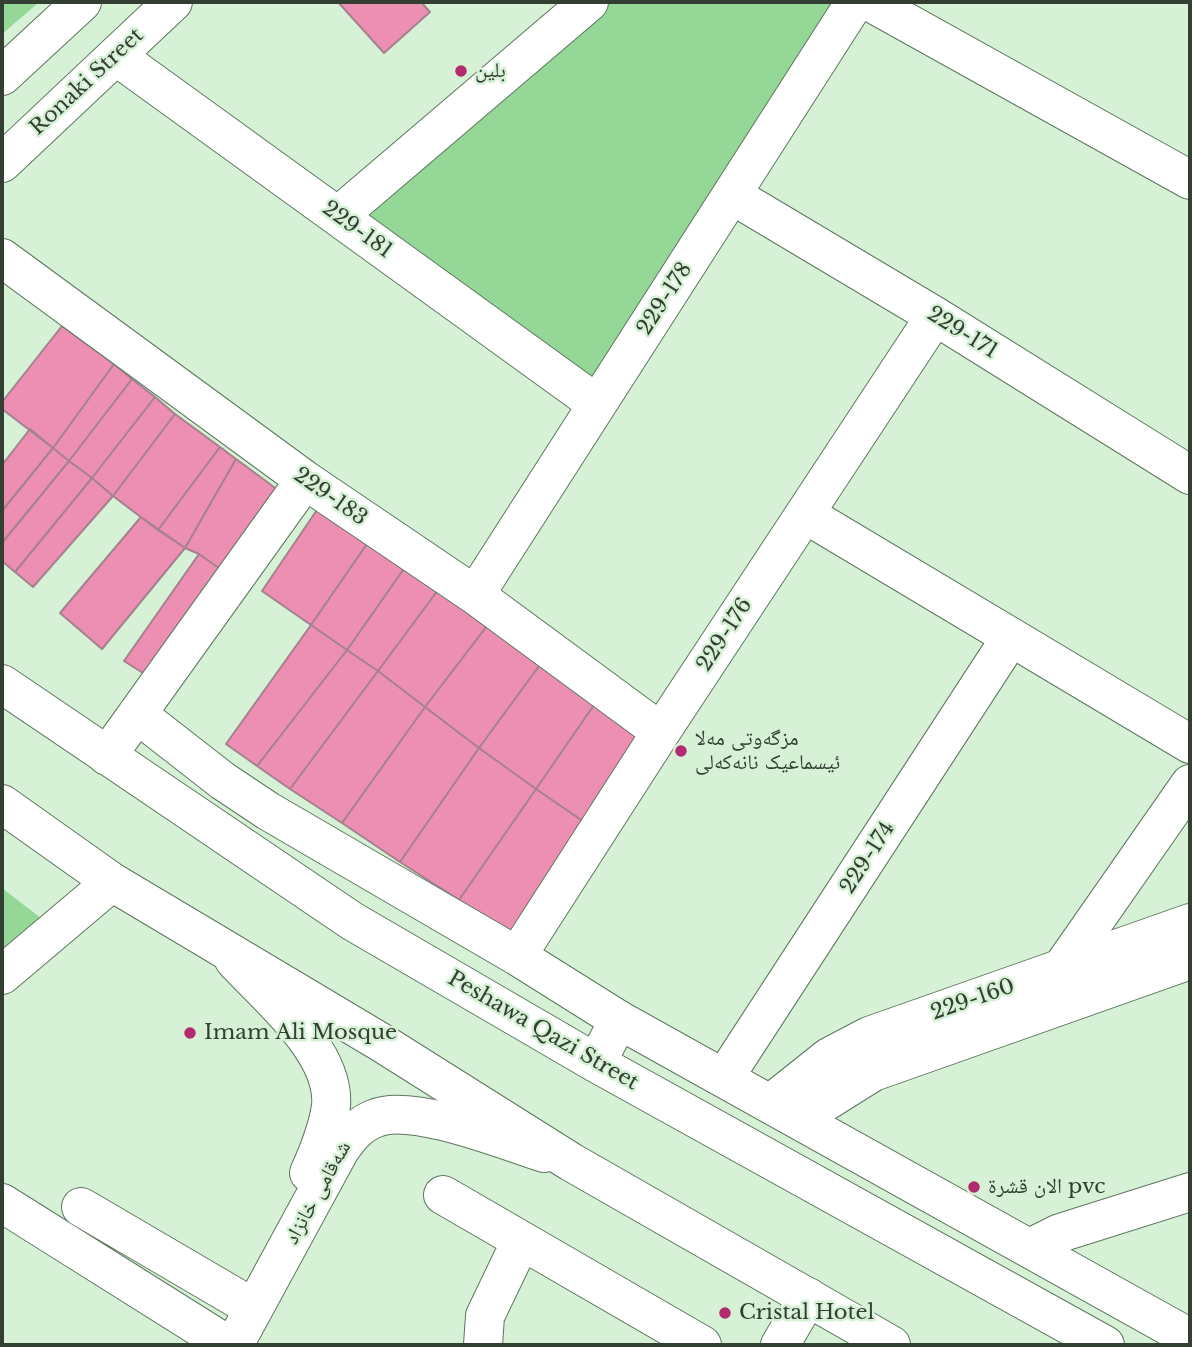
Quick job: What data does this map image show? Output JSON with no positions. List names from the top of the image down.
{
  "streets": {
    "main road": [
      "Ronaki Street",
      "229-181",
      "229-178",
      "229-171",
      "229-183",
      "229-176",
      "229-174",
      "229-160",
      "Peshawa Qazi Street",
      "شەقامی خانزاد"
    ]
  },
  "crossings": [
    ["Ronaki Street", "229-181"],
    ["229-181", "229-178"],
    ["229-178", "229-171"],
    ["229-178", "229-183"],
    ["229-171", "229-176"],
    ["229-183", "229-176"]
  ],
  "places": [
    "بلين",
    "مزگەوتی مەلا ئیسماعیک نانەکەلی",
    "Imam Ali Mosque",
    "الان قشرة pvc",
    "Cristal Hotel"
  ]
}
